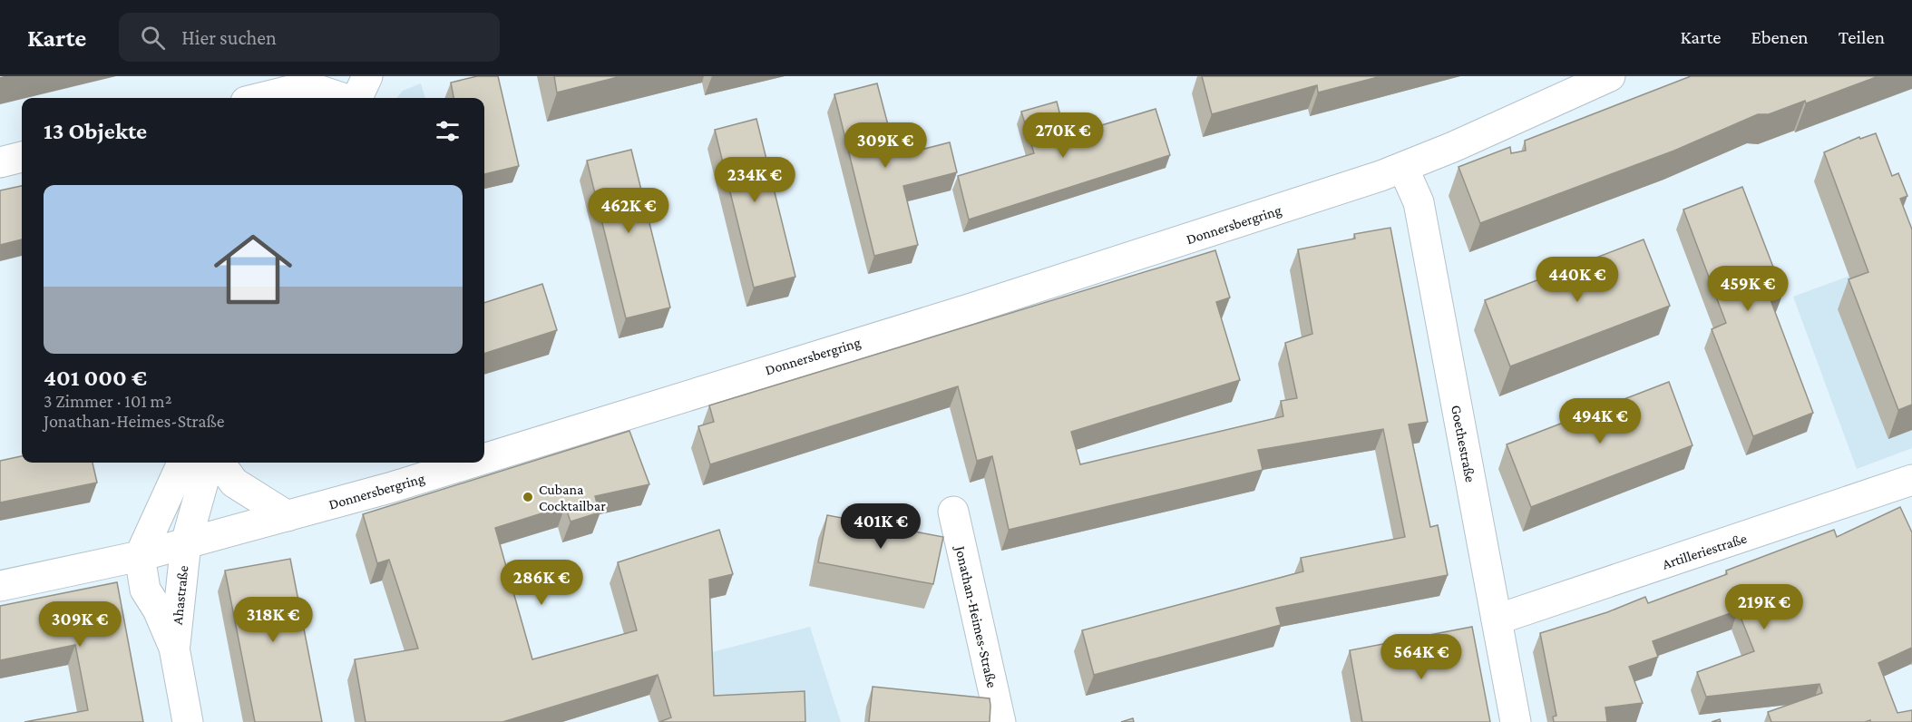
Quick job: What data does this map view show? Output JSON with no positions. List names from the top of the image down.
{
  "streets": {
    "main road": [
      "Donnersbergring",
      "Goethestraße",
      "Artilleriestraße",
      "Ahastraße",
      "Jonathan-Heimes-Straße"
    ]
  },
  "crossings": [
    ["Donnersbergring", "Goethestraße"],
    ["Donnersbergring", "Ahastraße"],
    ["Goethestraße", "Artilleriestraße"]
  ],
  "places": ["Cubana Cocktailbar"],
  "page": {
    "header": "Karte",
    "search": "Hier suchen",
    "nav": ["Karte", "Ebenen", "Teilen"],
    "heading": "13 Objekte",
    "price": [
      "270K €",
      "309K €",
      "234K €",
      "462K €",
      "440K €",
      "459K €",
      "494K €",
      "401K €",
      "286K €",
      "219K €",
      "318K €",
      "309K €",
      "564K €"
    ],
    "list": [
      {
        "name": "401 000 €",
        "note": "3 Zimmer · 101 m² · Jonathan-Heimes-Straße"
      }
    ]
  }
}
